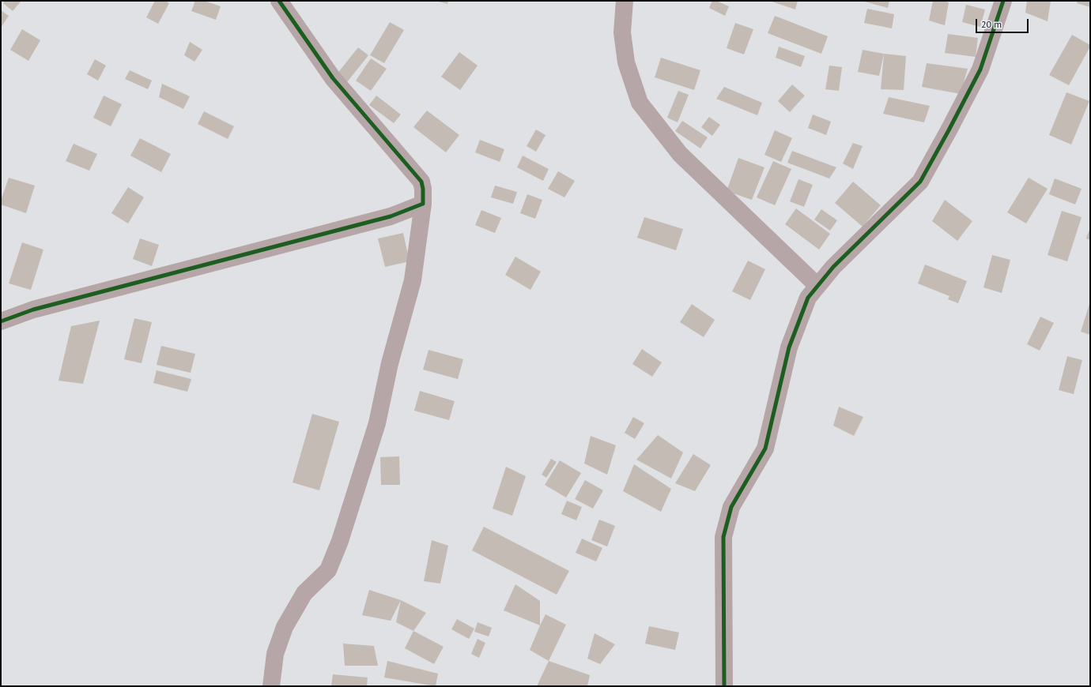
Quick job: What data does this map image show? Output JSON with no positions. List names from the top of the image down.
{
  "scale_bar": "20 m"
}
